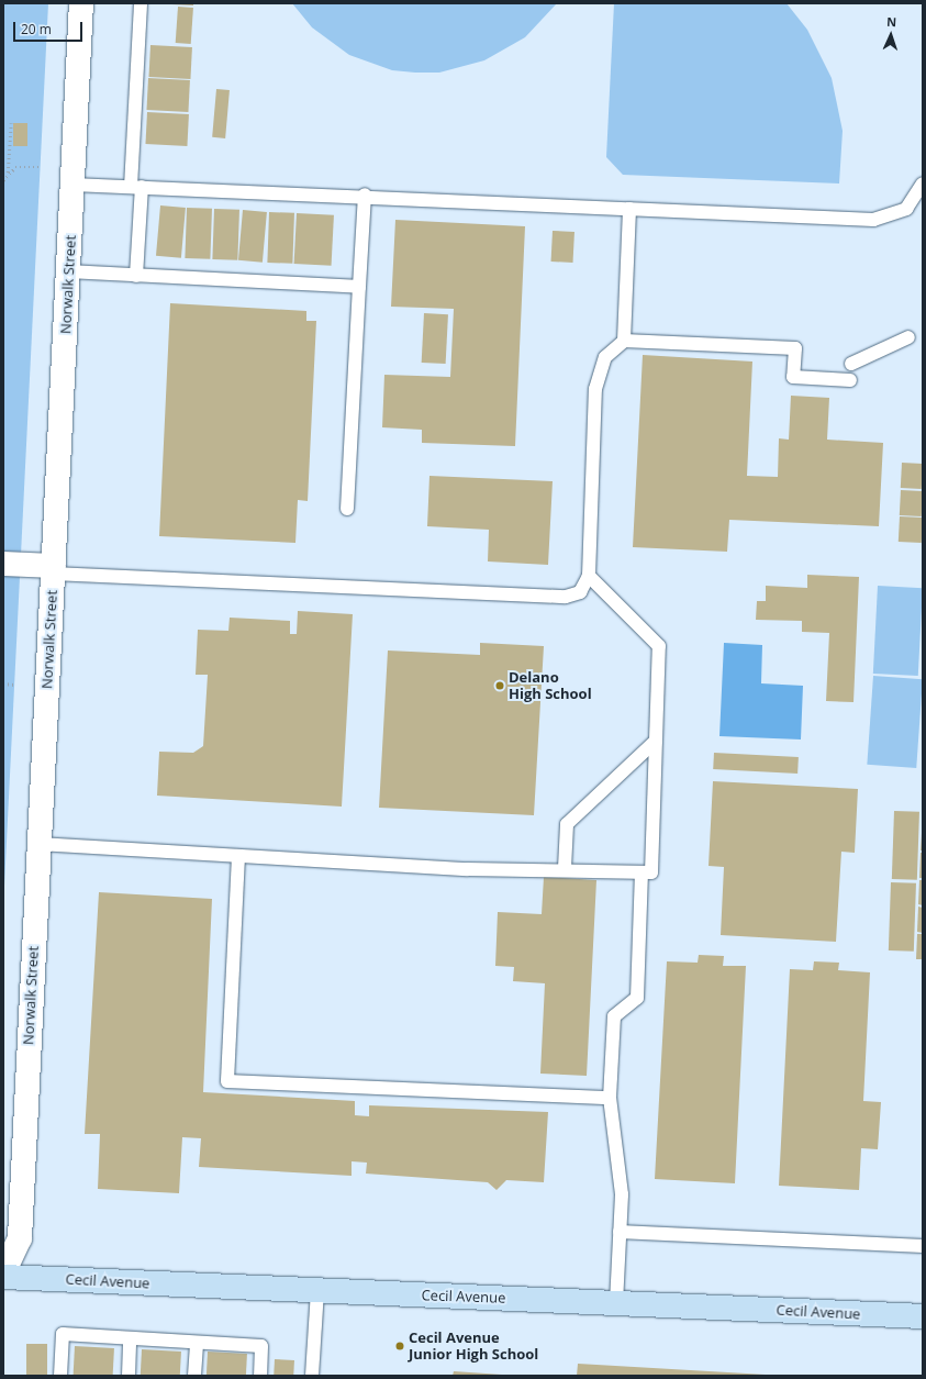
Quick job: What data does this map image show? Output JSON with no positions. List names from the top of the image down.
{
  "streets": {
    "main road": ["Cecil Avenue"],
    "street": ["Norwalk Street"]
  },
  "crossings": [
    ["Norwalk Street", "Cecil Avenue"]
  ],
  "places": ["Delano High School", "Cecil Avenue Junior High School"],
  "scale_bar": "20 m",
  "north": "top"
}
